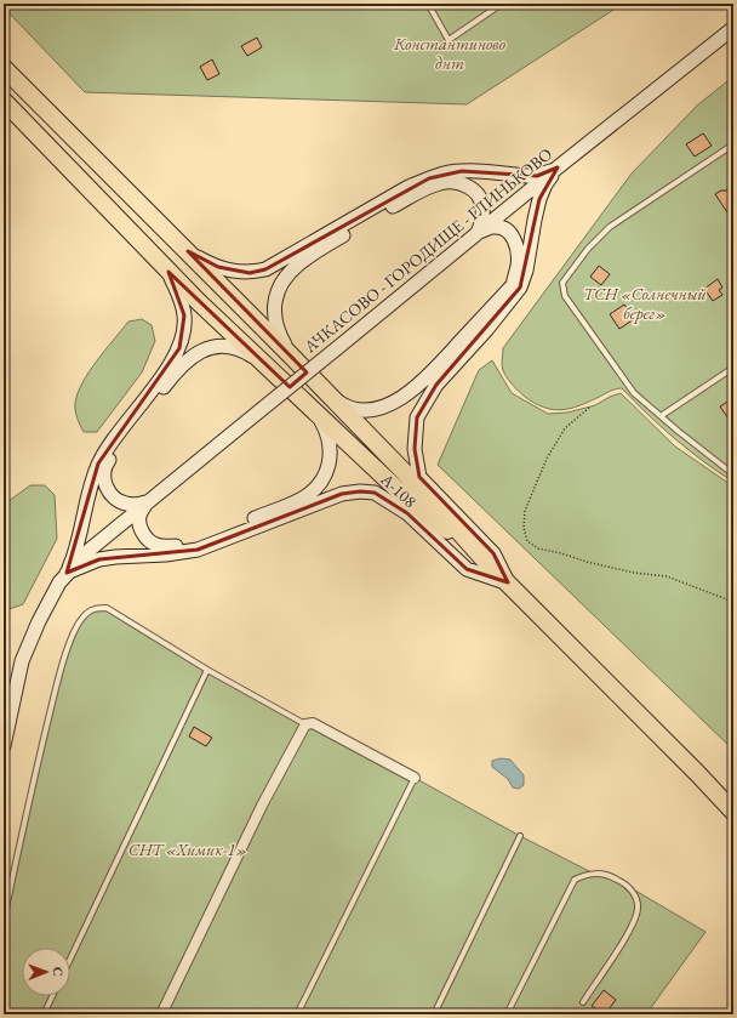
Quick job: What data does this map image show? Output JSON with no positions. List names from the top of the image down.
{
  "streets": {
    "highway": ["А-108"],
    "street": ["АЧКАСОВО - ГОРОДИЩЕ - ГЛИНЬКОВО"]
  },
  "parks": ["Константиново днт", "ТСН «Солнечный берег»", "СНТ «Химик-1»"],
  "north": "right"
}
